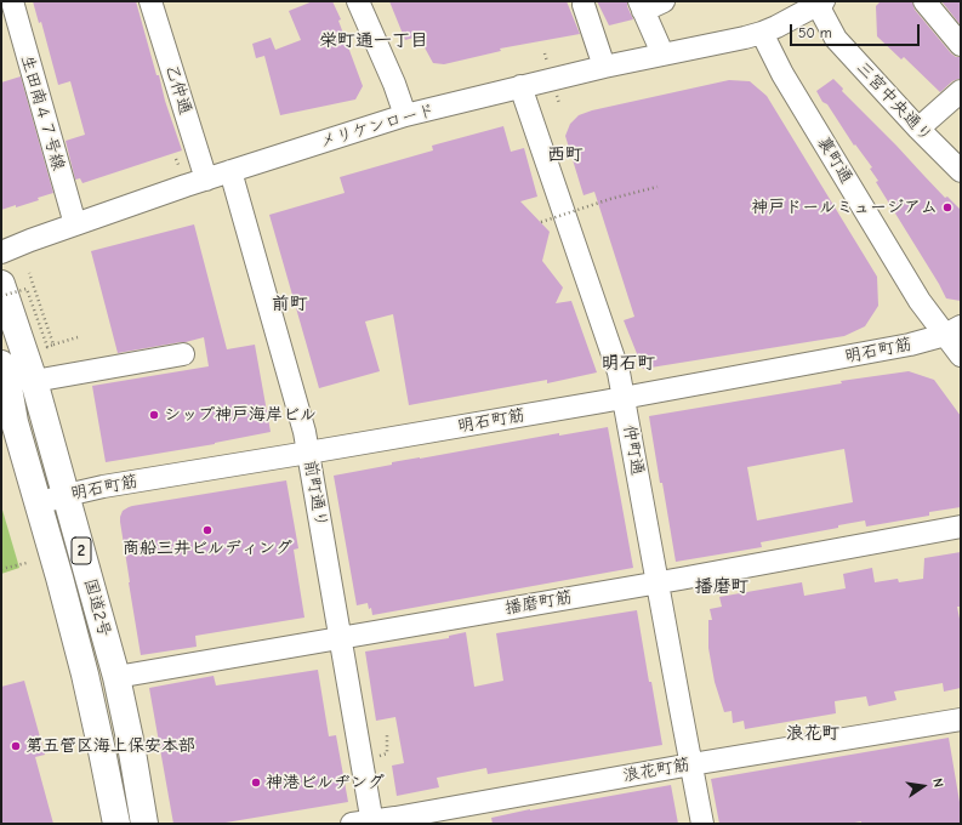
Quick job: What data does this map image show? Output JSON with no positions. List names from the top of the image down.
{
  "streets": {
    "highway": ["2", "国道2号"],
    "street": [
      "乙仲通",
      "三宮中央通り",
      "生田南４７号線",
      "メリケンロード",
      "裏町通",
      "明石町筋",
      "仲町通",
      "前町通り",
      "播磨町筋",
      "浪花町筋"
    ]
  },
  "crossings": [
    ["乙仲通", "メリケンロード"],
    ["三宮中央通り", "メリケンロード"],
    ["生田南４７号線", "メリケンロード"],
    ["メリケンロード", "裏町通"],
    ["メリケンロード", "仲町通"],
    ["メリケンロード", "前町通り"],
    ["裏町通", "明石町筋"],
    ["明石町筋", "仲町通"],
    ["明石町筋", "前町通り"],
    ["明石町筋", "国道2号"],
    ["仲町通", "播磨町筋"],
    ["仲町通", "浪花町筋"],
    ["前町通り", "播磨町筋"],
    ["前町通り", "浪花町筋"],
    ["播磨町筋", "国道2号"]
  ],
  "districts": [
    "栄町通一丁目",
    "西町",
    "前町",
    "明石町",
    "播磨町",
    "浪花町"
  ],
  "places": [
    "神戸ドールミュージアム",
    "シップ神戸海岸ビル",
    "商船三井ビルディング",
    "第五管区海上保安本部",
    "神港ビルヂング"
  ],
  "scale_bar": "50 m",
  "north": "right"
}
